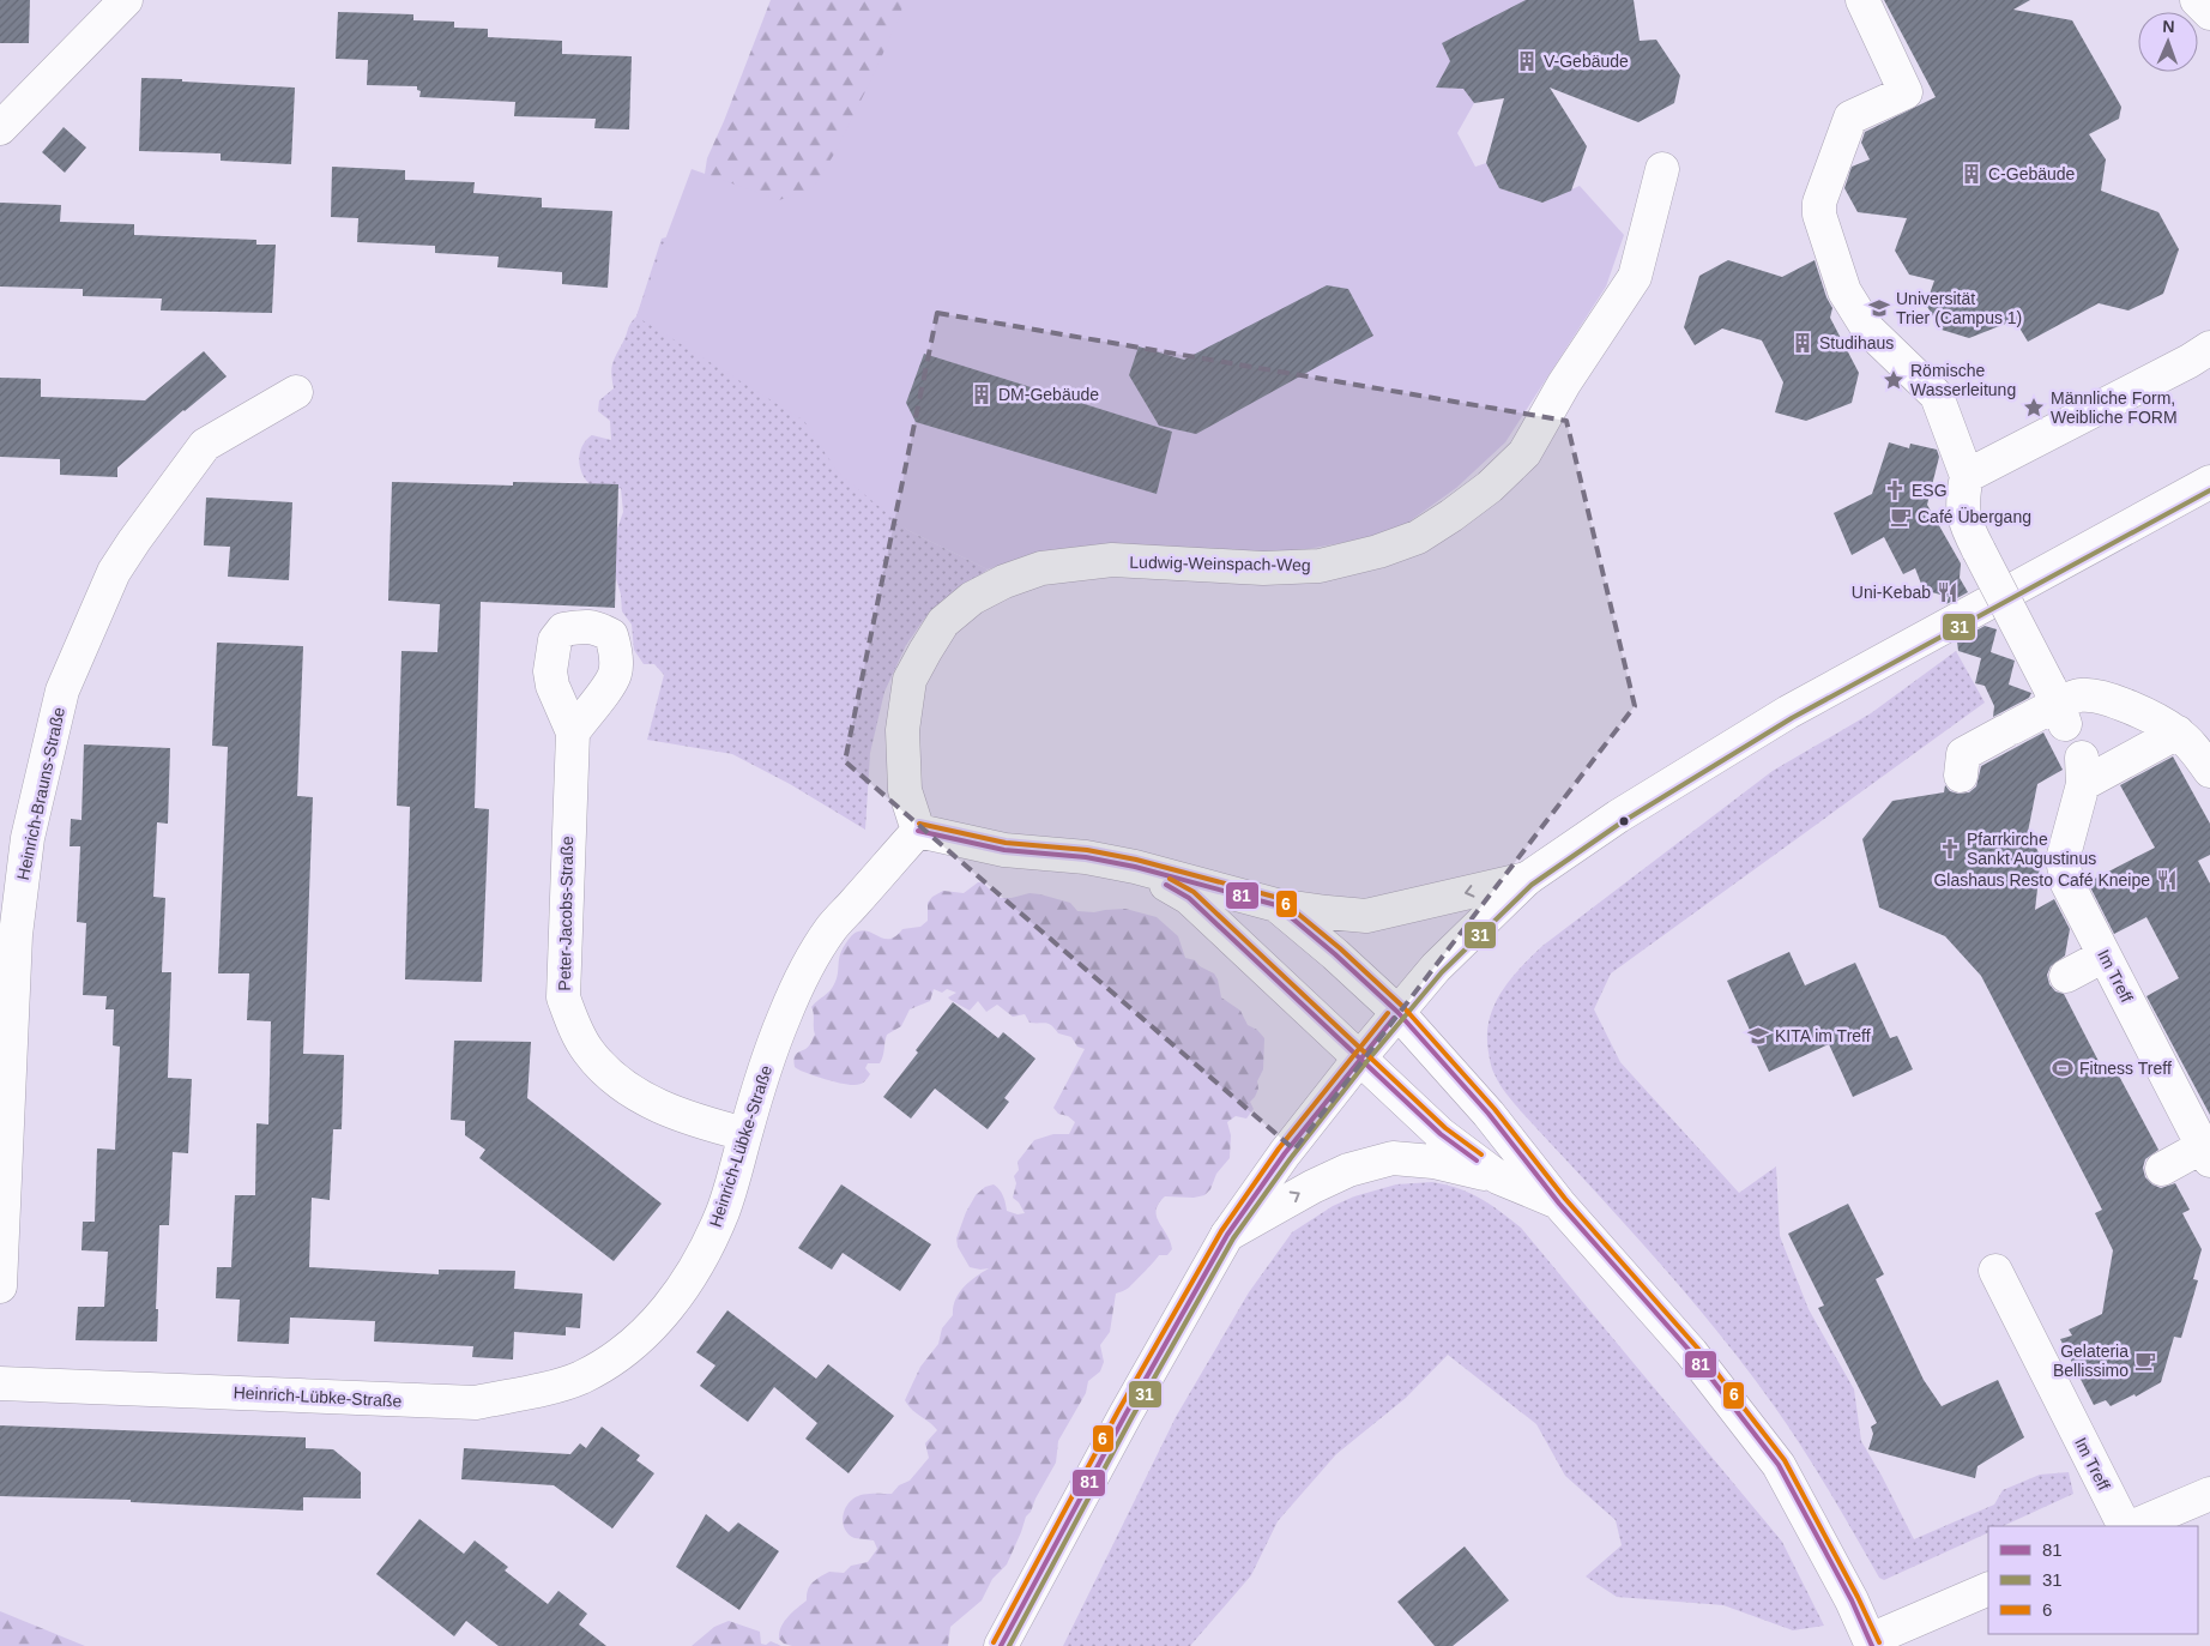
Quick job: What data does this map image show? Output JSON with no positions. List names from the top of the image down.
{
  "streets": {
    "street": [
      "Ludwig-Weinspach-Weg",
      "Heinrich-Brauns-Straße",
      "Peter-Jacobs-Straße",
      "Im Treff",
      "Heinrich-Lübke-Straße"
    ]
  },
  "crossings": [
    ["Ludwig-Weinspach-Weg", "Heinrich-Lübke-Straße"],
    ["Peter-Jacobs-Straße", "Heinrich-Lübke-Straße"]
  ],
  "places": {
    "building": [
      "V-Gebäude",
      "C-Gebäude",
      "Studihaus",
      "DM-Gebäude"
    ],
    "school or university": ["Universität Trier (Campus 1)", "KITA im Treff"],
    "place": ["Römische Wasserleitung", "Männliche Form, Weibliche FORM"],
    "church": ["ESG", "Pfarrkirche Sankt Augustinus"],
    "cafe": ["Café Übergang", "Gelateria Bellissimo"],
    "restaurant": ["Uni-Kebab", "Glashaus Resto Café Kneipe"],
    "sports": ["Fitness Treff"]
  },
  "lines": ["transit line 31", "transit line 6", "transit line 81"],
  "legend": ["81", "31", "6"],
  "north": "top"
}
